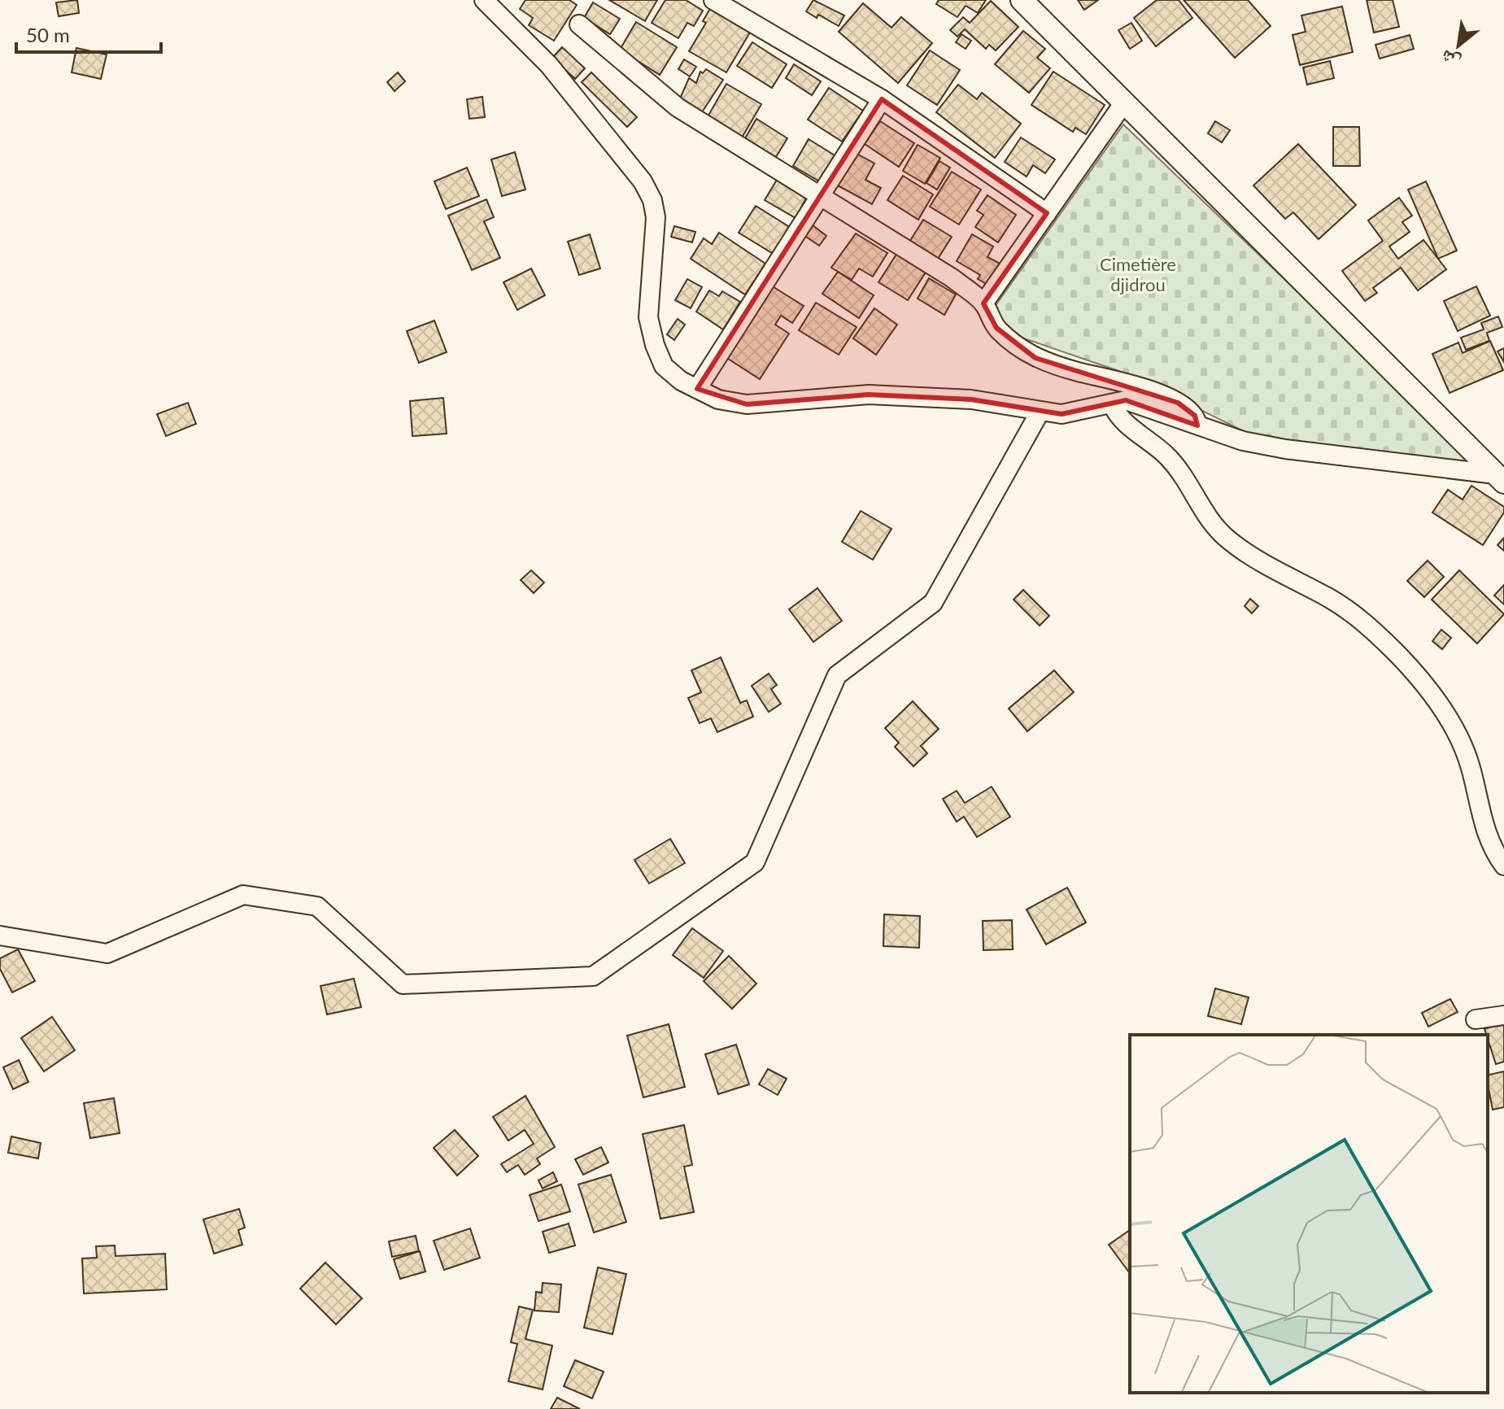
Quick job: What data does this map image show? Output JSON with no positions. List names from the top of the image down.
{
  "parks": ["Cimetière djidrou"],
  "scale_bar": "50 m",
  "north": "bottom left"
}
